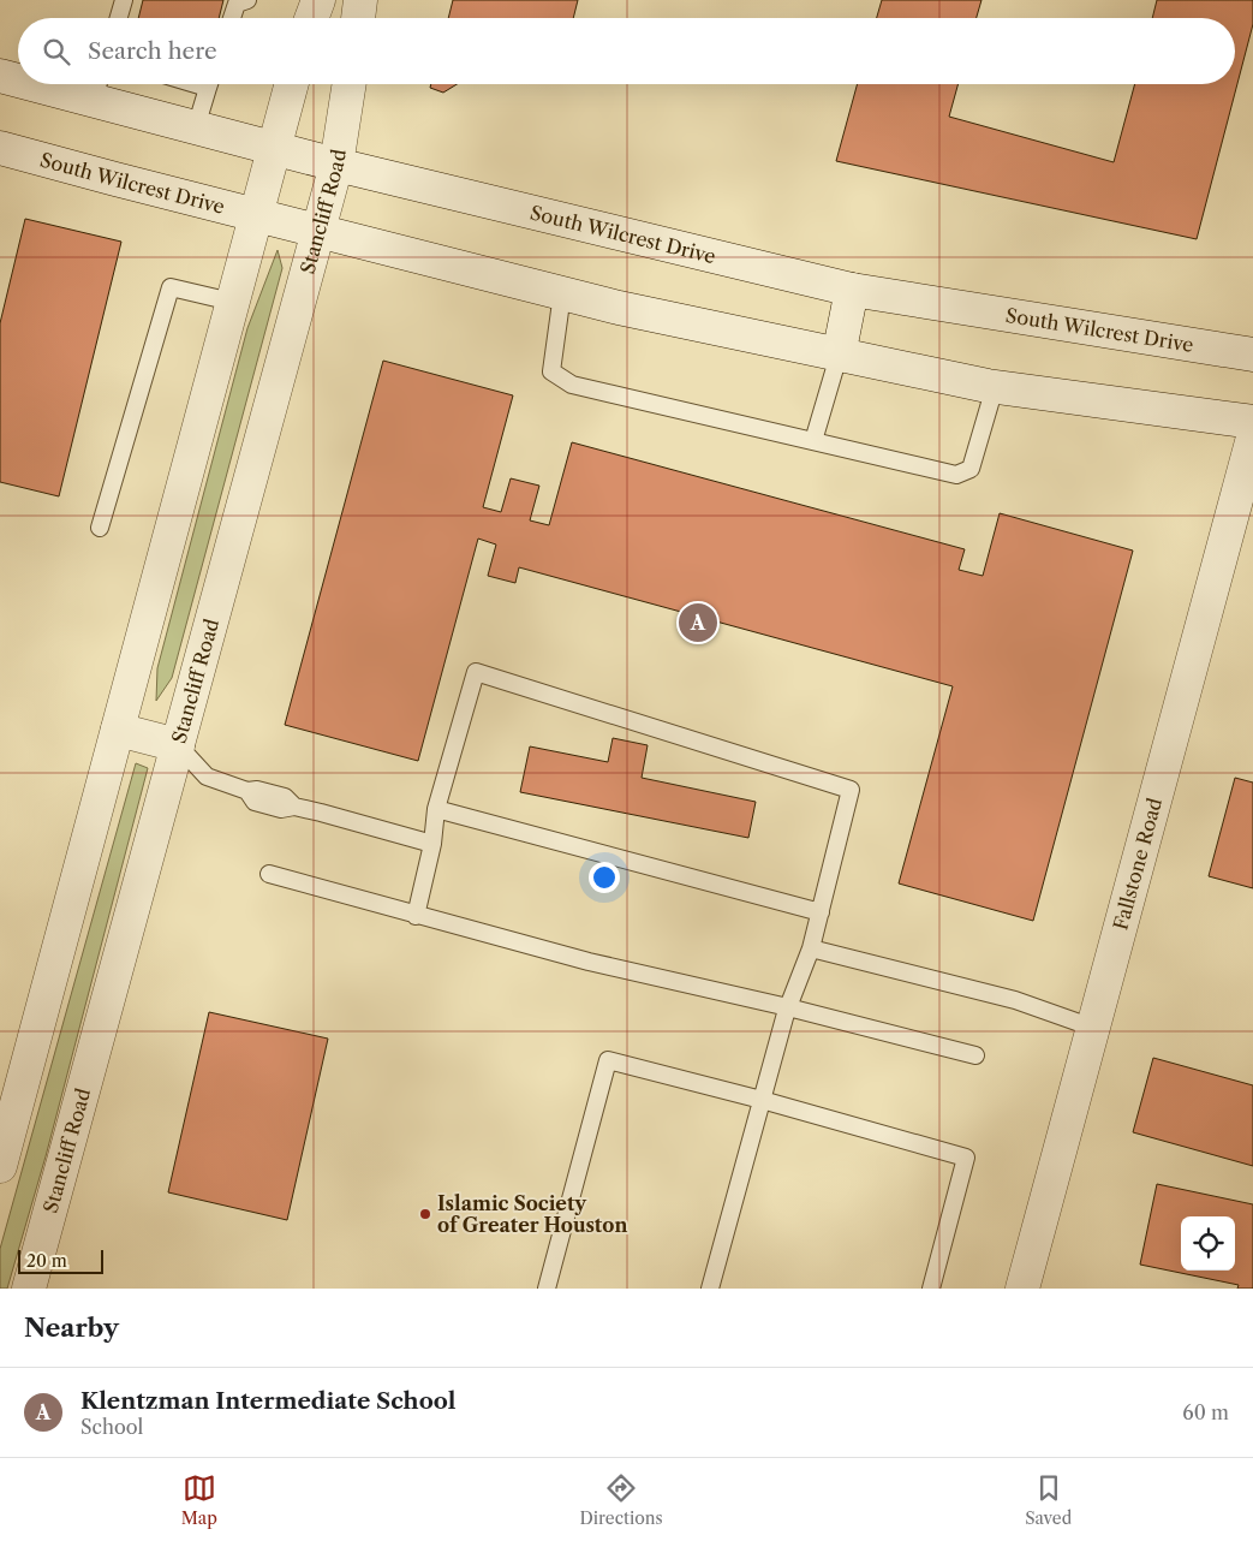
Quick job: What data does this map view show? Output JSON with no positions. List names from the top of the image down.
{
  "streets": {
    "street": ["South Wilcrest Drive", "Stancliff Road", "Fallstone Road"]
  },
  "crossings": [
    ["South Wilcrest Drive", "Stancliff Road"]
  ],
  "places": ["Islamic Society of Greater Houston"],
  "scale_bar": "20 m",
  "page": {
    "search": "Search here",
    "pins": "A",
    "scale": "20 m",
    "heading": "Nearby",
    "list": [
      {
        "mark": "A",
        "name": "Klentzman Intermediate School",
        "note": "School",
        "value": "60 m"
      }
    ],
    "nav": ["Map", "Directions", "Saved"]
  }
}
